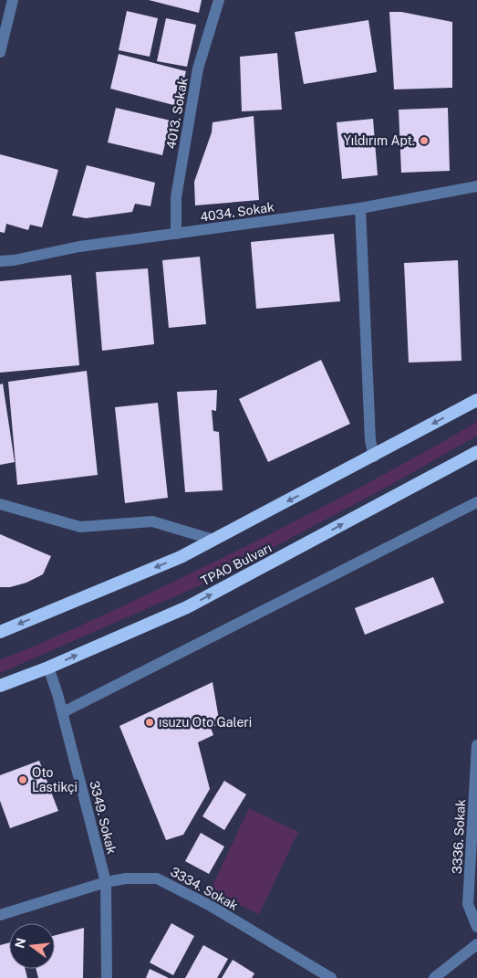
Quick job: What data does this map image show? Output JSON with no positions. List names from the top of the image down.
{
  "streets": {
    "highway": ["TPAO Bulvarı"],
    "street": [
      "4013. Sokak",
      "4034. Sokak",
      "3349. Sokak",
      "3336. Sokak",
      "3334. Sokak"
    ]
  },
  "crossings": [
    ["4013. Sokak", "4034. Sokak"],
    ["TPAO Bulvarı", "3349. Sokak"],
    ["3349. Sokak", "3334. Sokak"]
  ],
  "places": ["Yıldırım Apt.", "ısuzu Oto Galeri", "Oto Lastikçi"],
  "north": "left"
}
